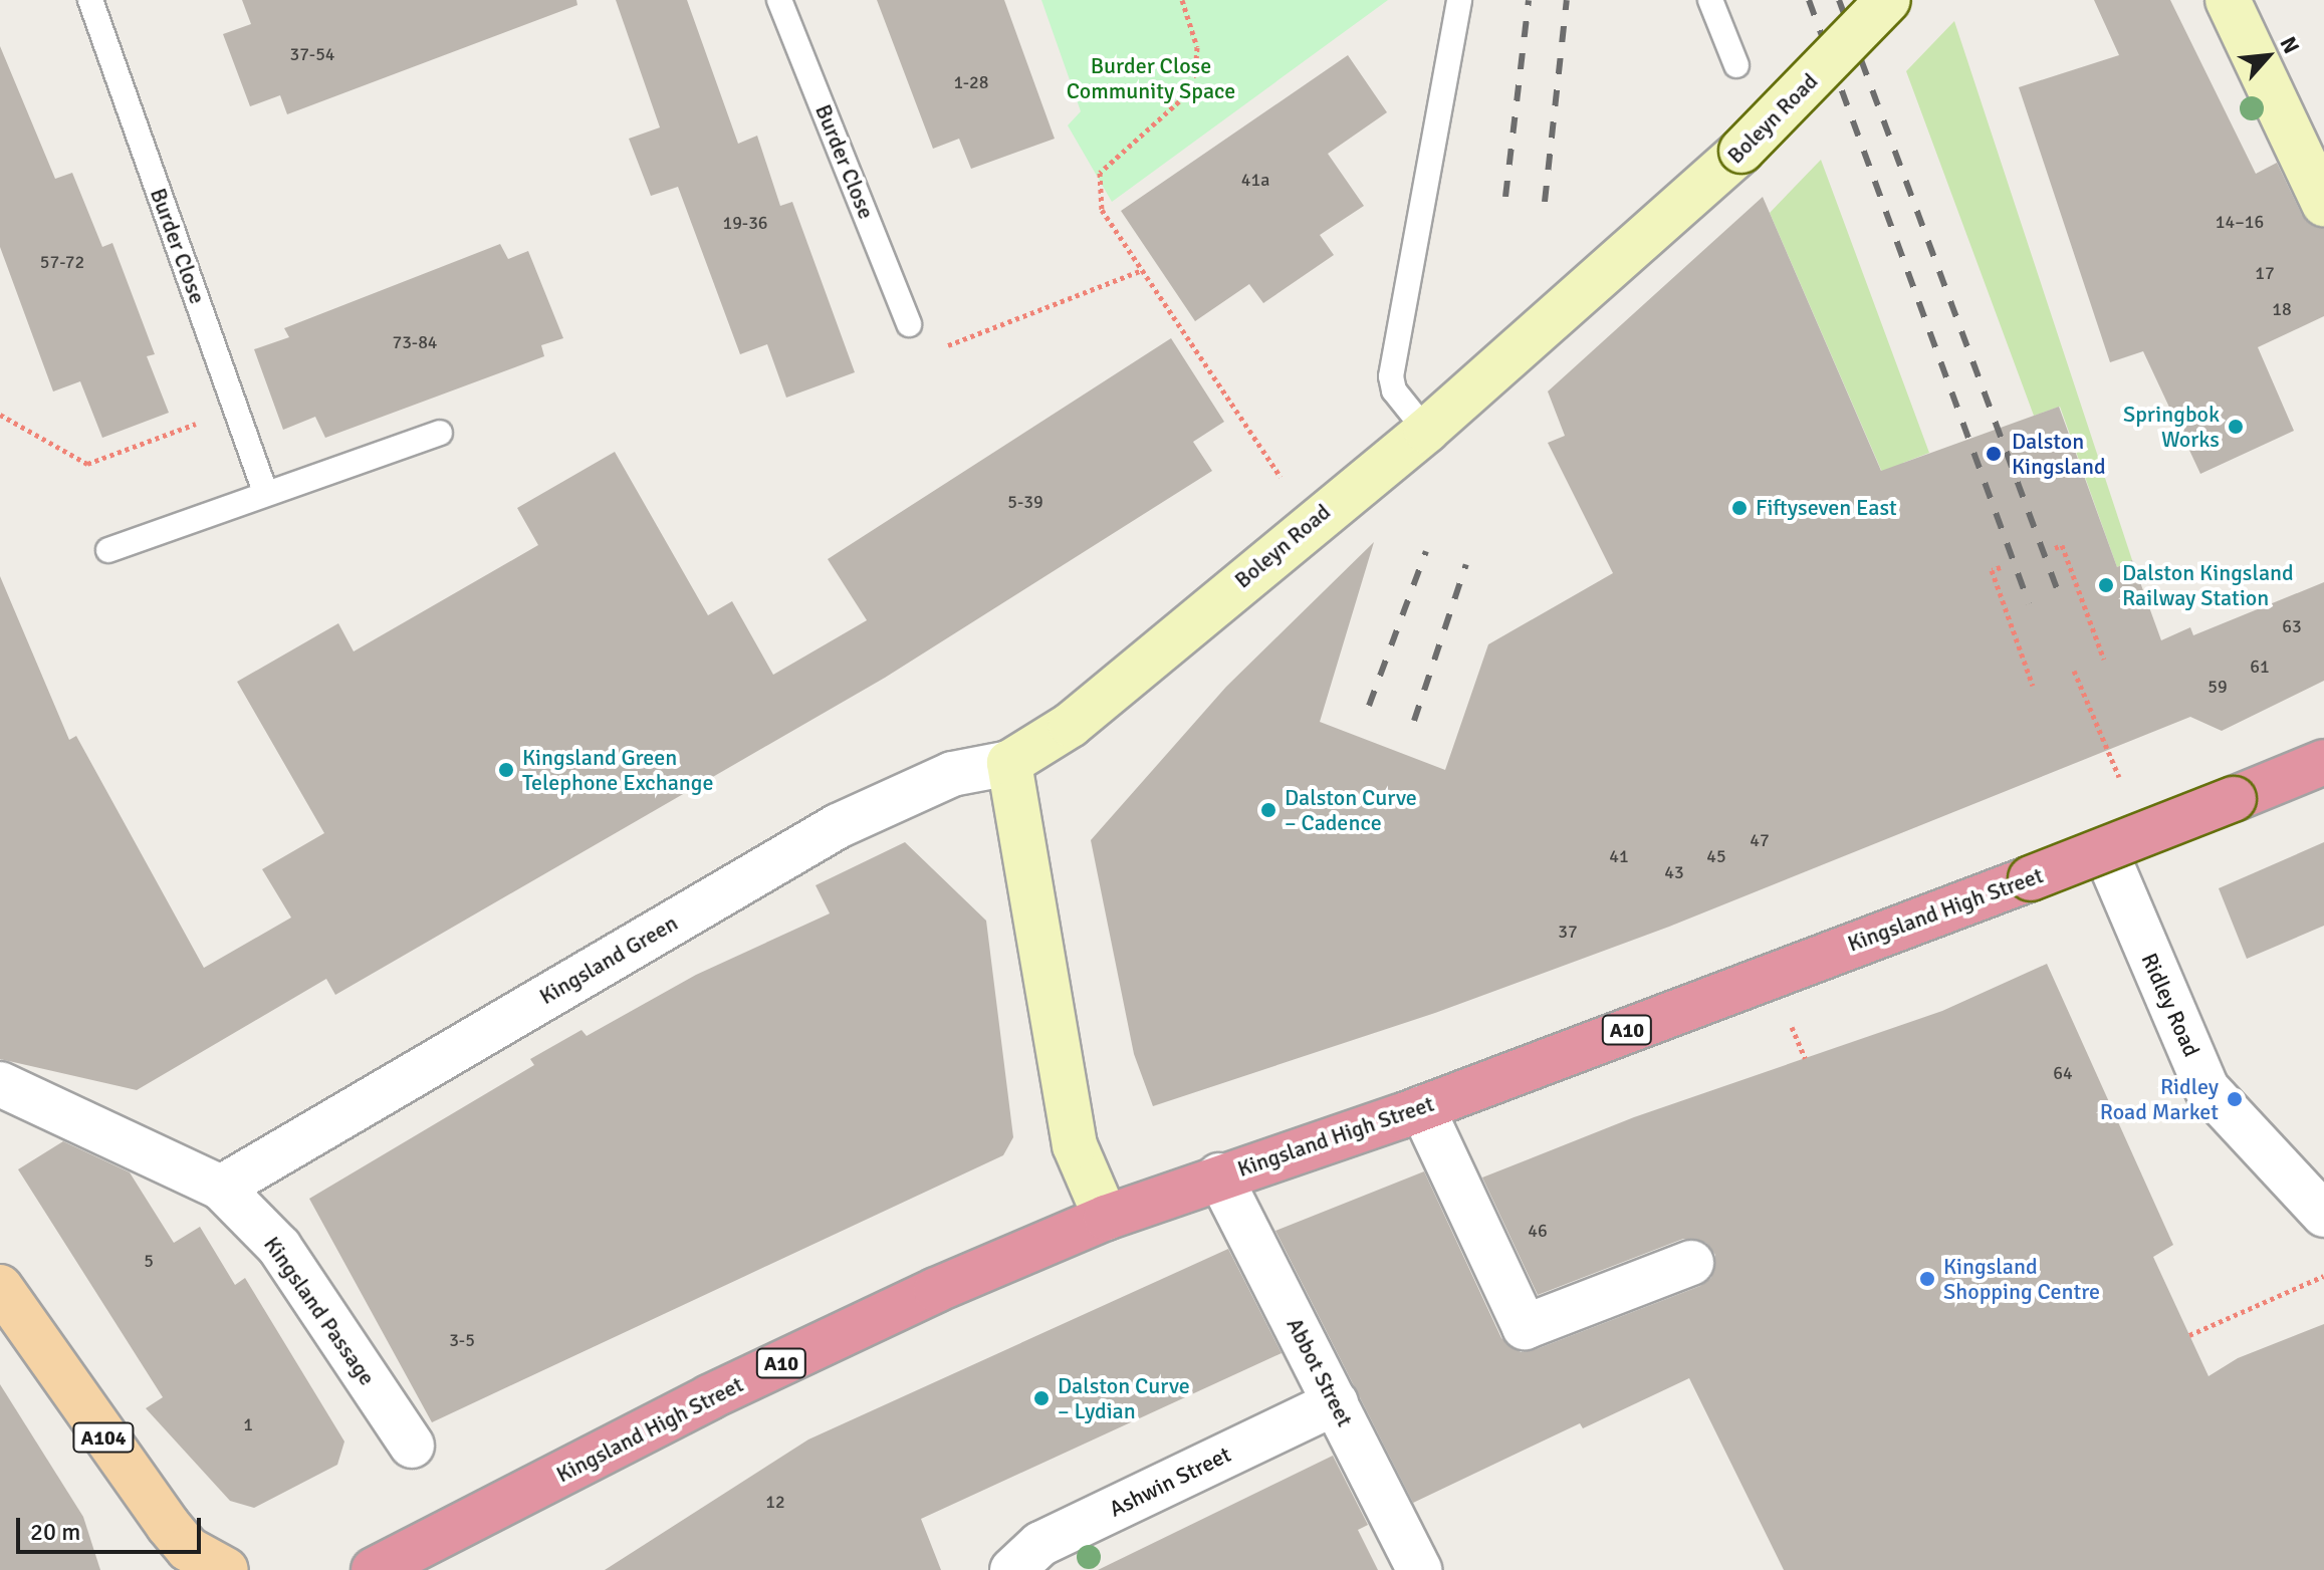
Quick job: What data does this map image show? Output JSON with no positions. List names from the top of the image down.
{
  "streets": {
    "highway": ["Kingsland High Street", "A10"],
    "main road": ["A104"],
    "street": [
      "Boleyn Road",
      "Kingsland Green",
      "Ridley Road",
      "Kingsland Passage",
      "Abbot Street",
      "Ashwin Street"
    ],
    "lane": ["Burder Close"]
  },
  "crossings": [
    ["Boleyn Road", "Kingsland Green"],
    ["Kingsland High Street", "Ridley Road"],
    ["Kingsland High Street", "Abbot Street"],
    ["Kingsland Green", "Kingsland Passage"],
    ["Abbot Street", "Ashwin Street"]
  ],
  "parks": ["Burder Close Community Space"],
  "places": [
    "Springbok Works",
    "Dalston Kingsland",
    "Fiftyseven East",
    "Dalston Kingsland Railway Station",
    "Kingsland Green Telephone Exchange",
    "Dalston Curve – Cadence",
    "Ridley Road Market",
    "Kingsland Shopping Centre",
    "Dalston Curve – Lydian"
  ],
  "house_numbers": [
    "37-54",
    "1-28",
    "41a",
    "14–16",
    "19-36",
    "57-72",
    "17",
    "18",
    "73-84",
    "5-39",
    "63",
    "61",
    "59",
    "47",
    "41",
    "45",
    "43",
    "37",
    "64",
    "46",
    "5",
    "3-5",
    "1",
    "12"
  ],
  "scale_bar": "20 m",
  "north": "top right"
}
